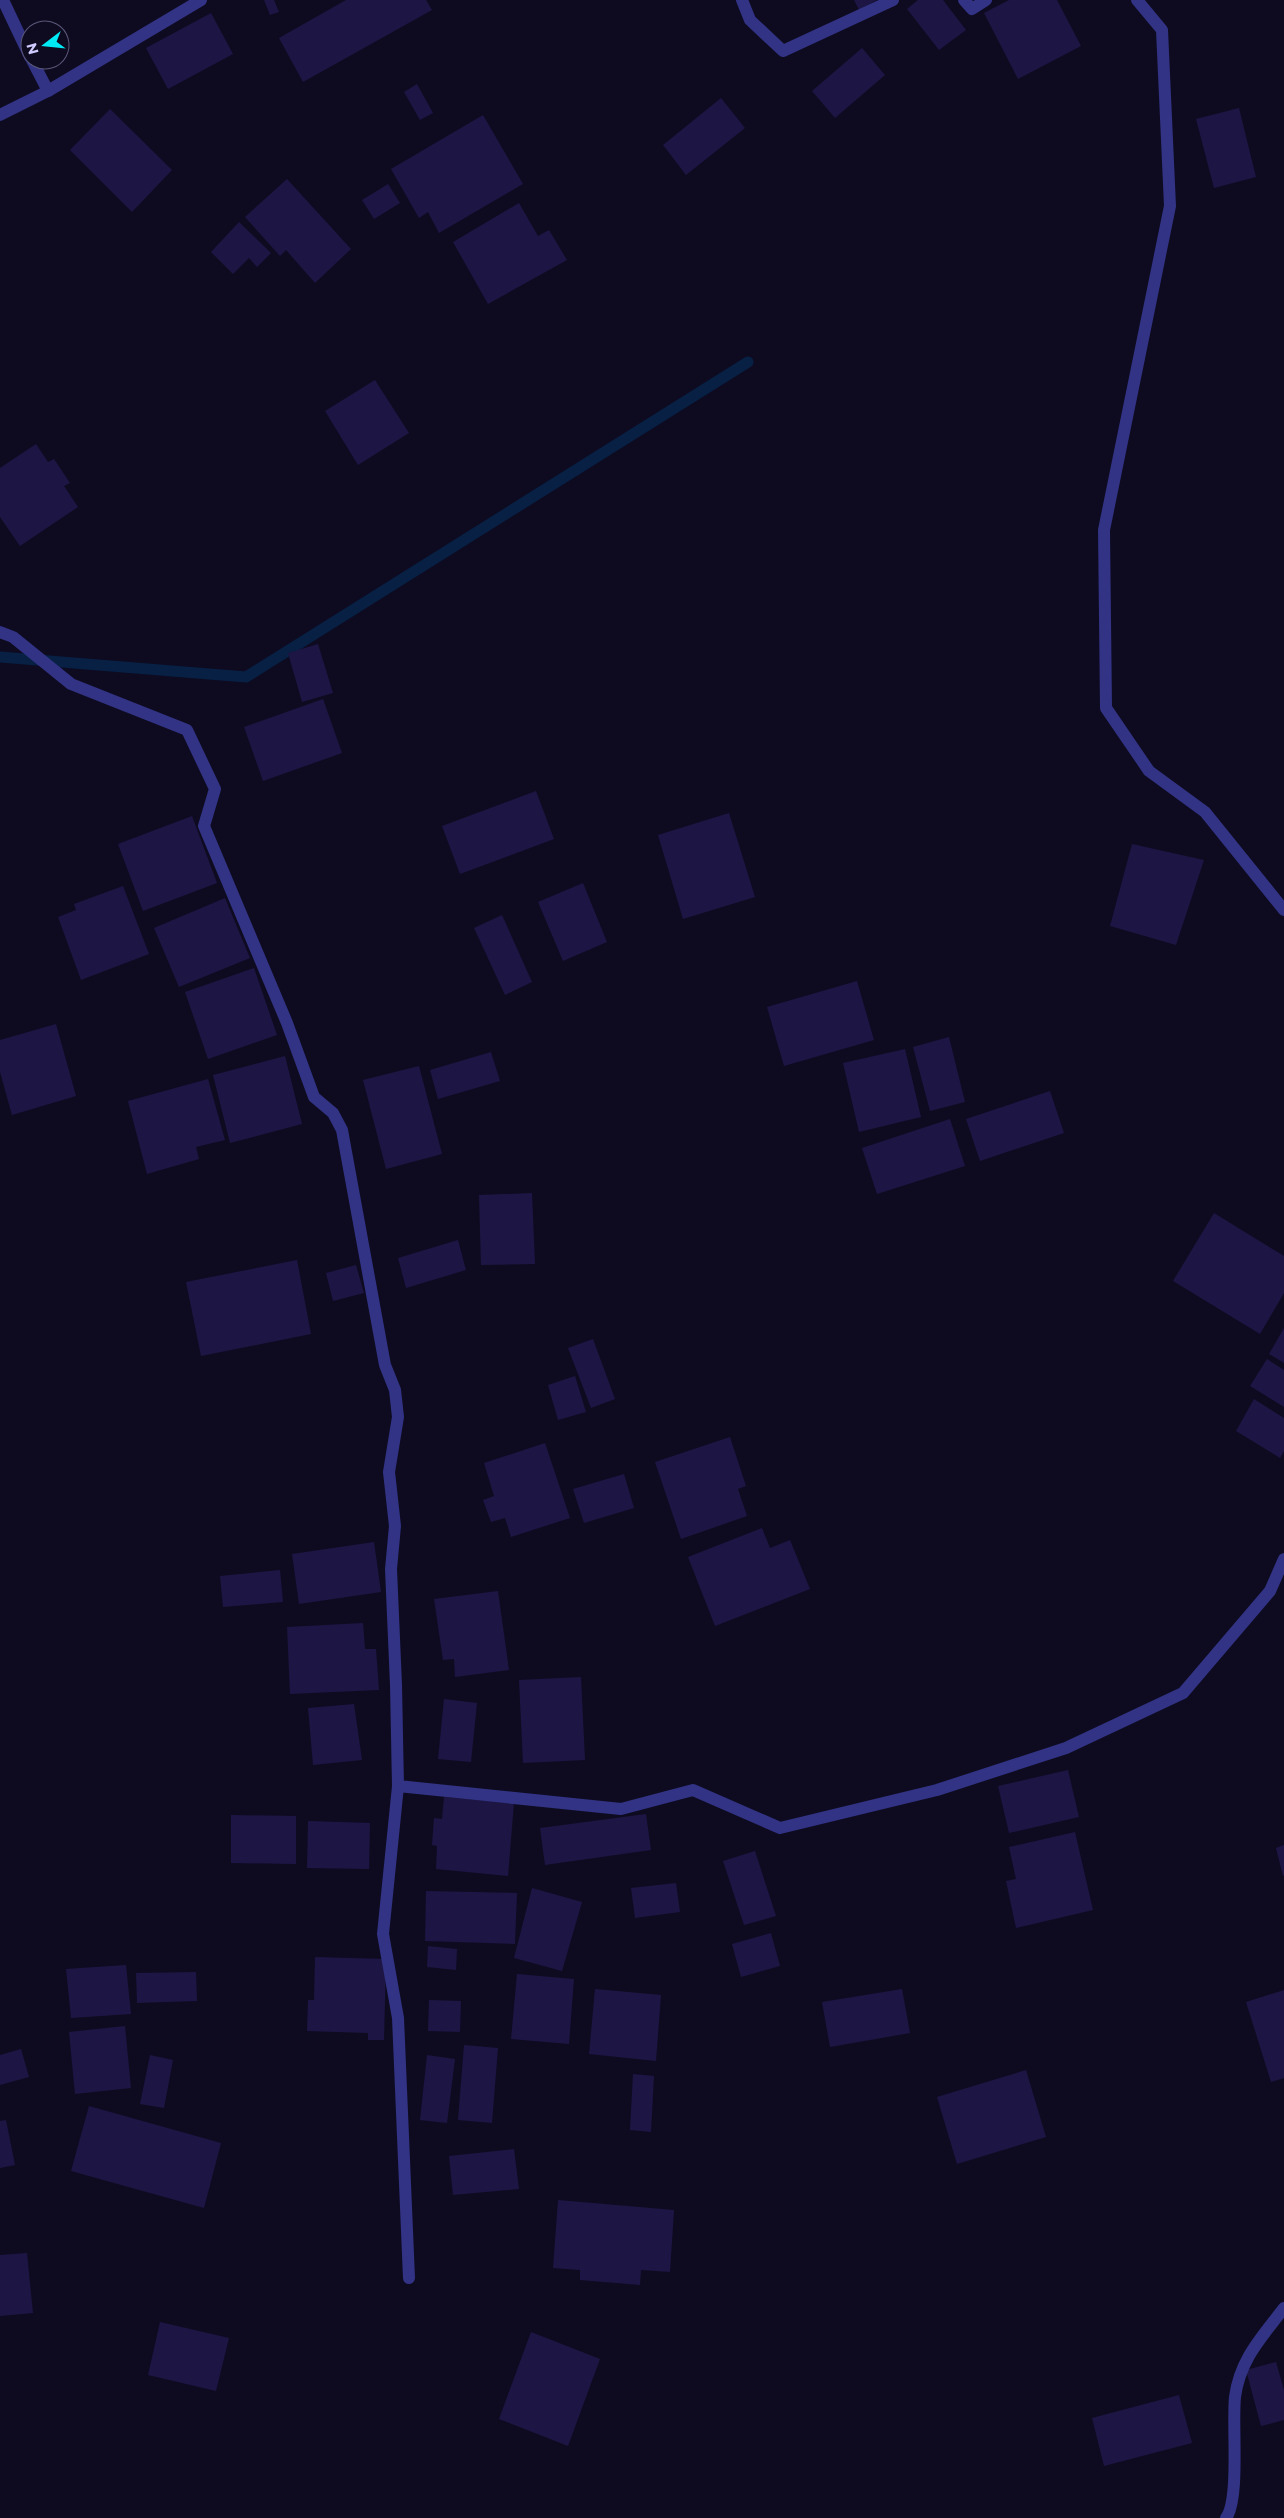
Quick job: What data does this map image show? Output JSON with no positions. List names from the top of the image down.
{
  "north": "left"
}
